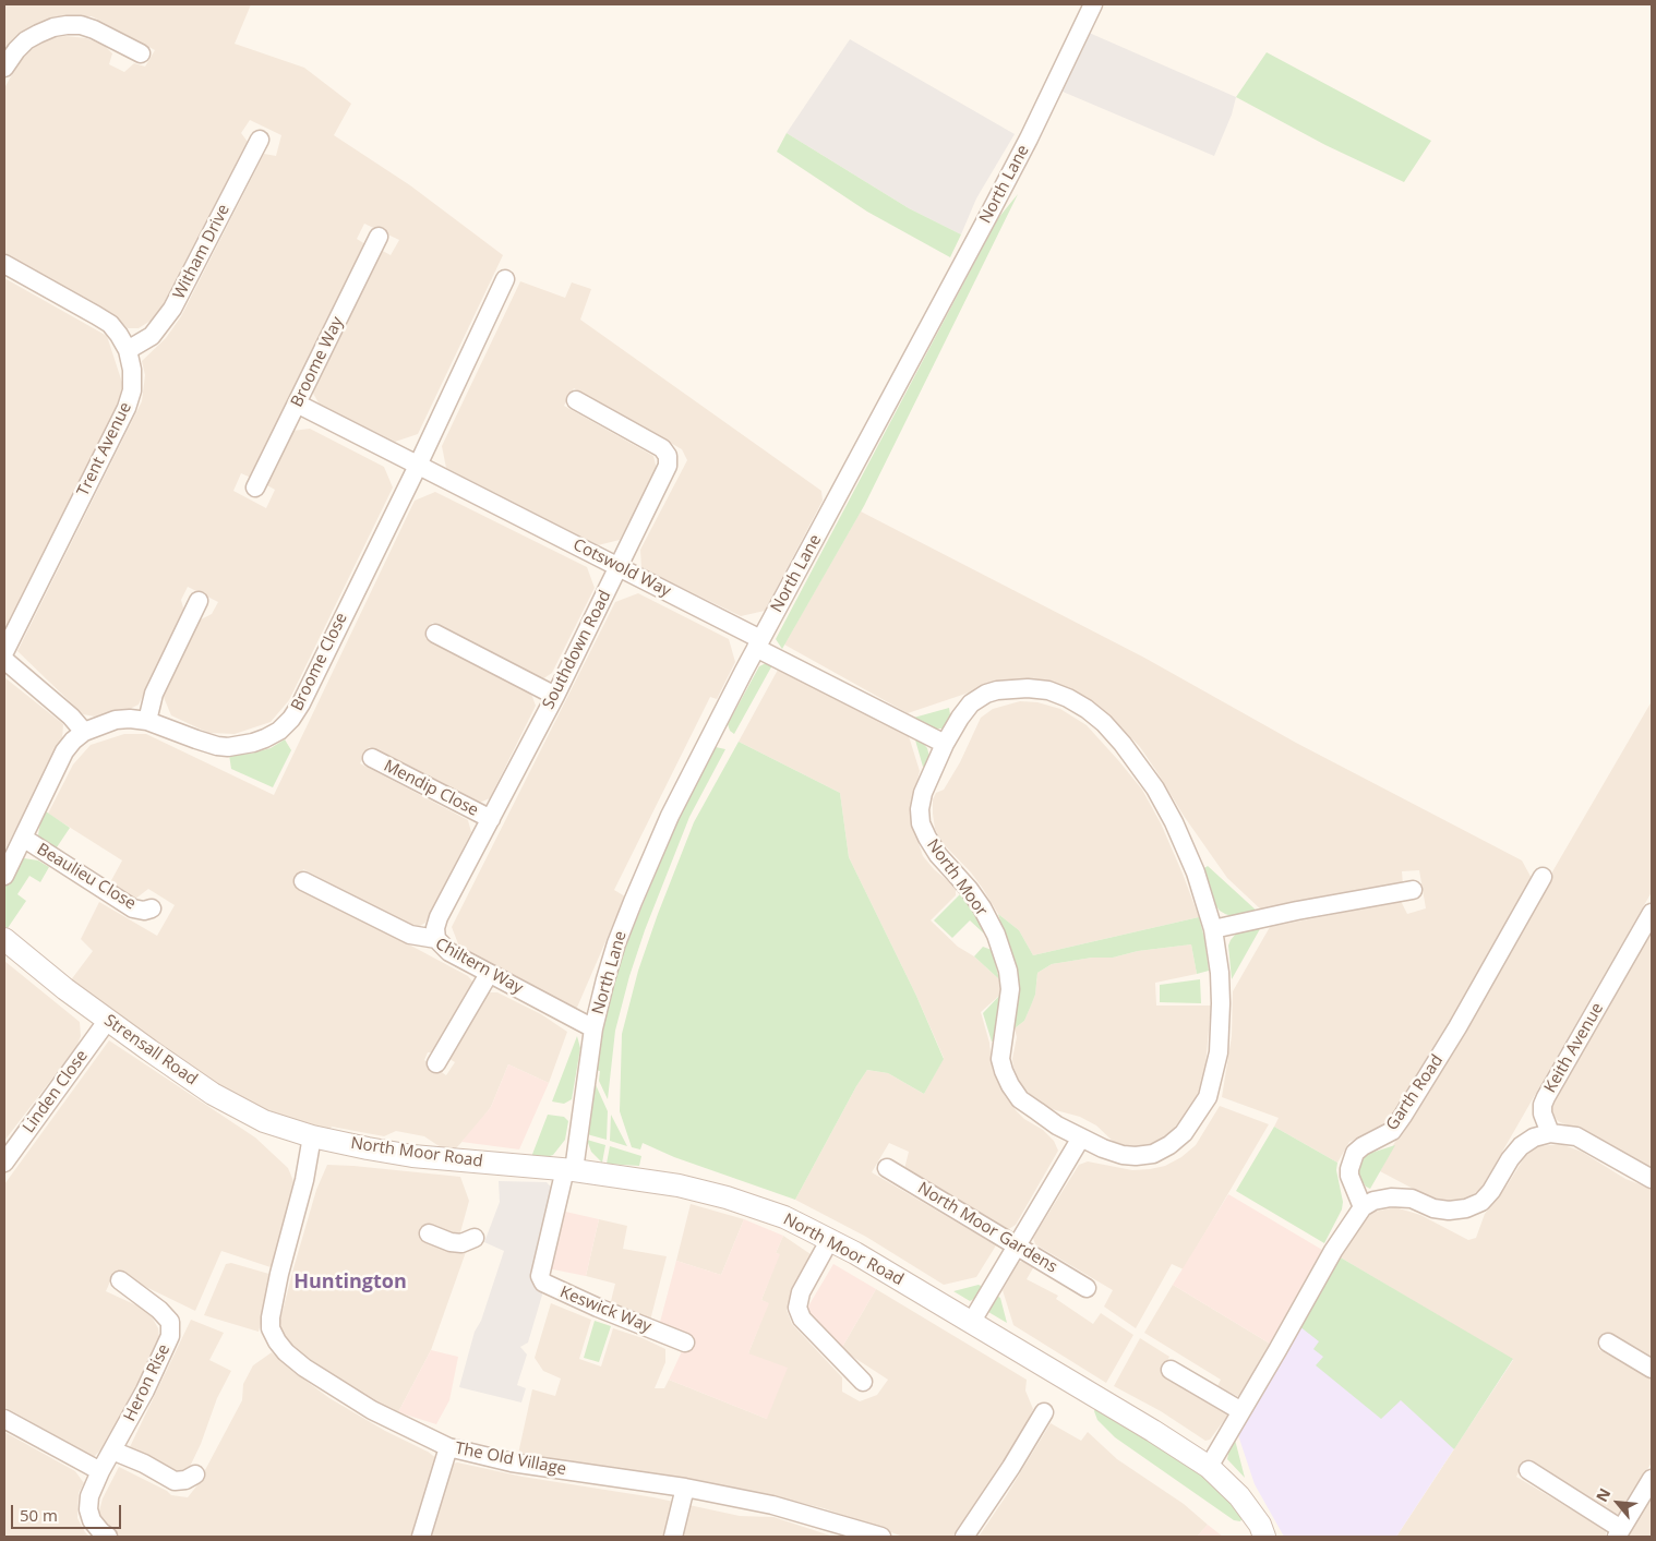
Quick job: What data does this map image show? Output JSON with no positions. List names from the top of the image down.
{
  "streets": {
    "street": [
      "North Lane",
      "Witham Drive",
      "Broome Way",
      "Trent Avenue",
      "Cotswold Way",
      "Southdown Road",
      "Broome Close",
      "Mendip Close",
      "Beaulieu Close",
      "North Moor",
      "Chiltern Way",
      "Keith Avenue",
      "Strensall Road",
      "Linden Close",
      "Garth Road",
      "North Moor Road",
      "North Moor Gardens",
      "Keswick Way",
      "Heron Rise",
      "The Old Village"
    ]
  },
  "crossings": [
    ["North Lane", "Cotswold Way"],
    ["North Lane", "Chiltern Way"],
    ["North Lane", "North Moor Road"],
    ["North Lane", "Keswick Way"],
    ["Witham Drive", "Trent Avenue"],
    ["Cotswold Way", "Southdown Road"],
    ["Cotswold Way", "Broome Close"],
    ["Southdown Road", "Mendip Close"],
    ["Southdown Road", "Chiltern Way"],
    ["Broome Close", "Beaulieu Close"],
    ["Strensall Road", "Linden Close"],
    ["Strensall Road", "North Moor Road"],
    ["Strensall Road", "The Old Village"],
    ["North Moor Road", "Keswick Way"],
    ["North Moor Road", "The Old Village"]
  ],
  "districts": ["Huntington"],
  "scale_bar": "50 m",
  "north": "top left"
}
